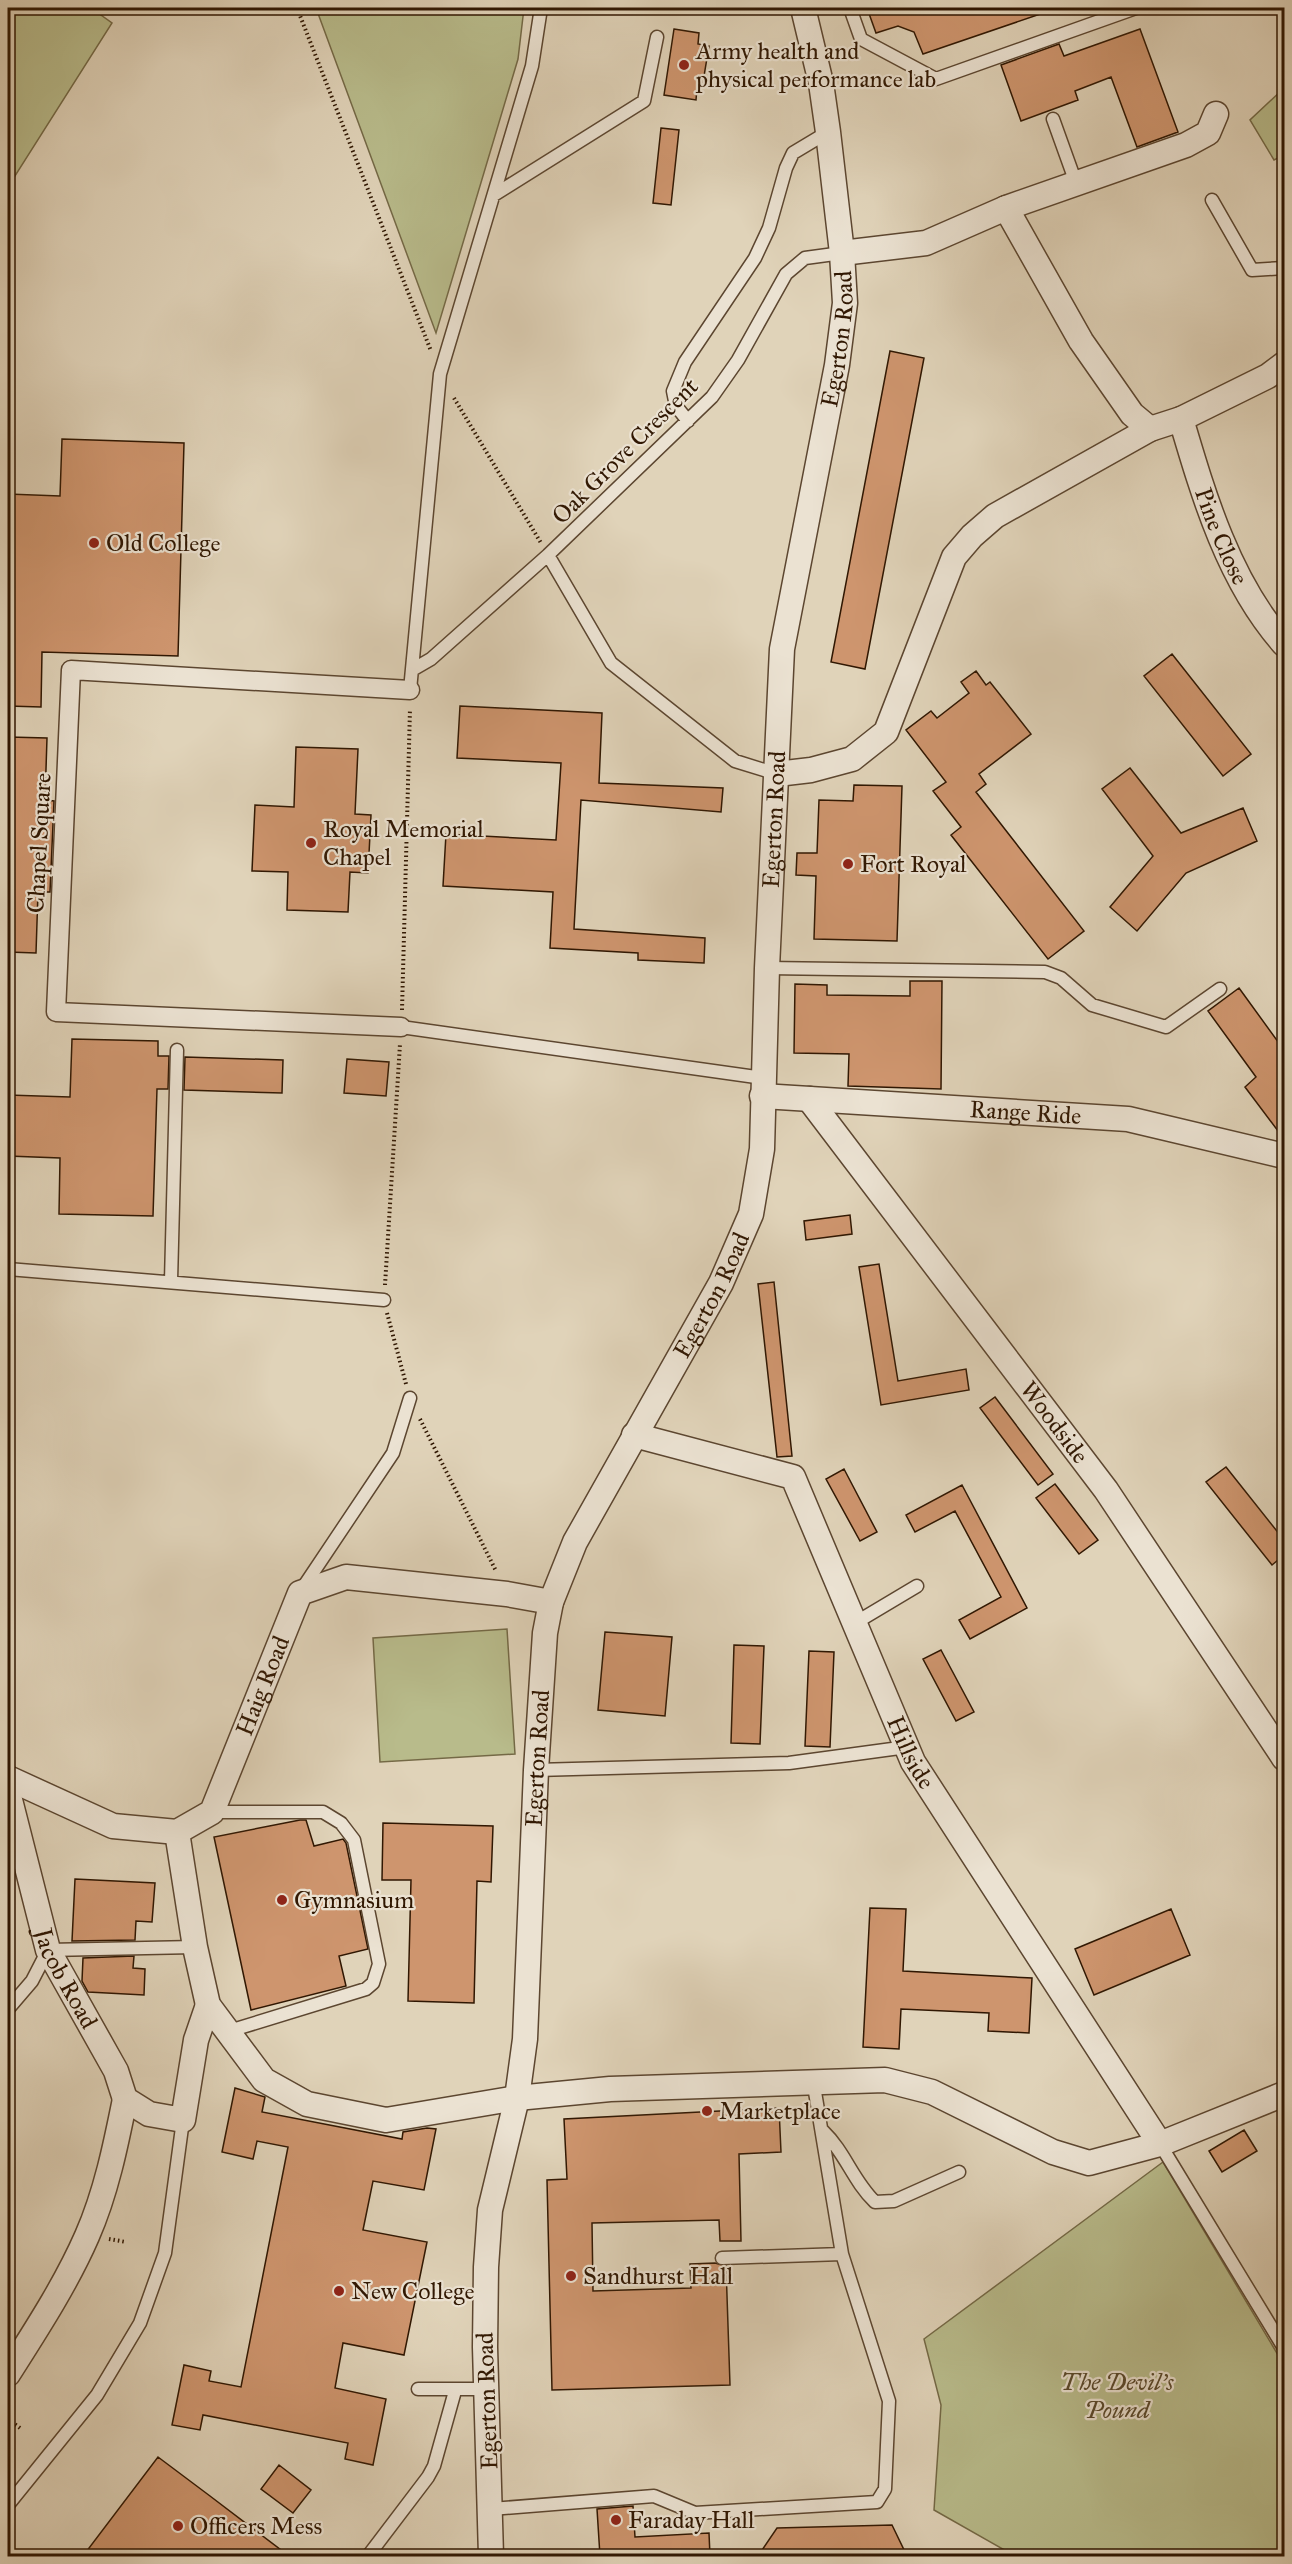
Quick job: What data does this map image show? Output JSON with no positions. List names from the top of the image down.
{
  "streets": {
    "street": [
      "Egerton Road",
      "Pine Close",
      "Chapel Square",
      "Range Ride",
      "Woodside",
      "Haig Road",
      "Hillside",
      "Jacob Road"
    ],
    "lane": ["Oak Grove Crescent"]
  },
  "crossings": [
    ["Egerton Road", "Oak Grove Crescent"],
    ["Egerton Road", "Range Ride"],
    ["Egerton Road", "Hillside"],
    ["Range Ride", "Woodside"]
  ],
  "parks": ["The Devil's Pound"],
  "places": [
    "Army health and physical performance lab",
    "Old College",
    "Royal Memorial Chapel",
    "Fort Royal",
    "Gymnasium",
    "Marketplace",
    "Sandhurst Hall",
    "New College",
    "Faraday Hall",
    "Officers Mess"
  ]
}
